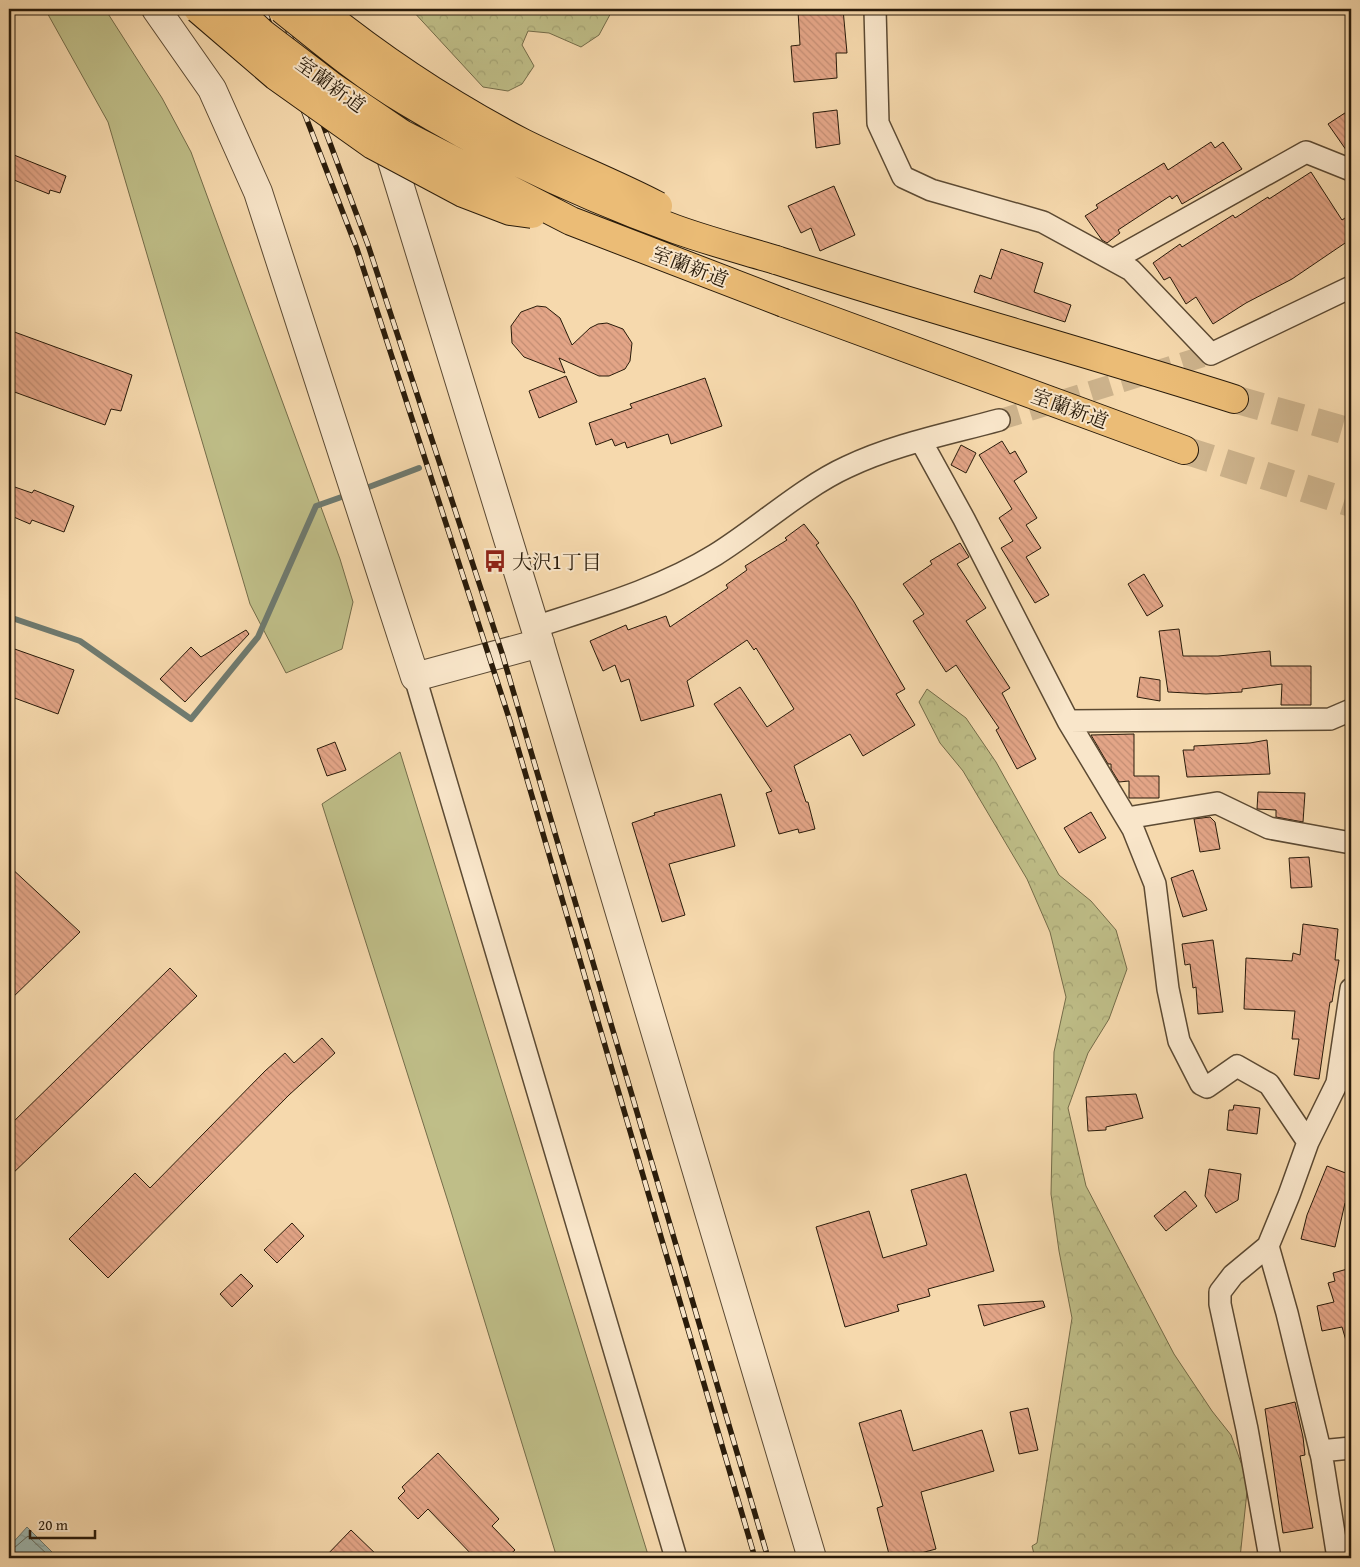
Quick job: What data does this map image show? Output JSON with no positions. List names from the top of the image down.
{
  "streets": {
    "highway": ["室蘭新道"]
  },
  "places": {
    "bus stop": ["大沢1丁目"]
  },
  "scale_bar": "20 m"
}
